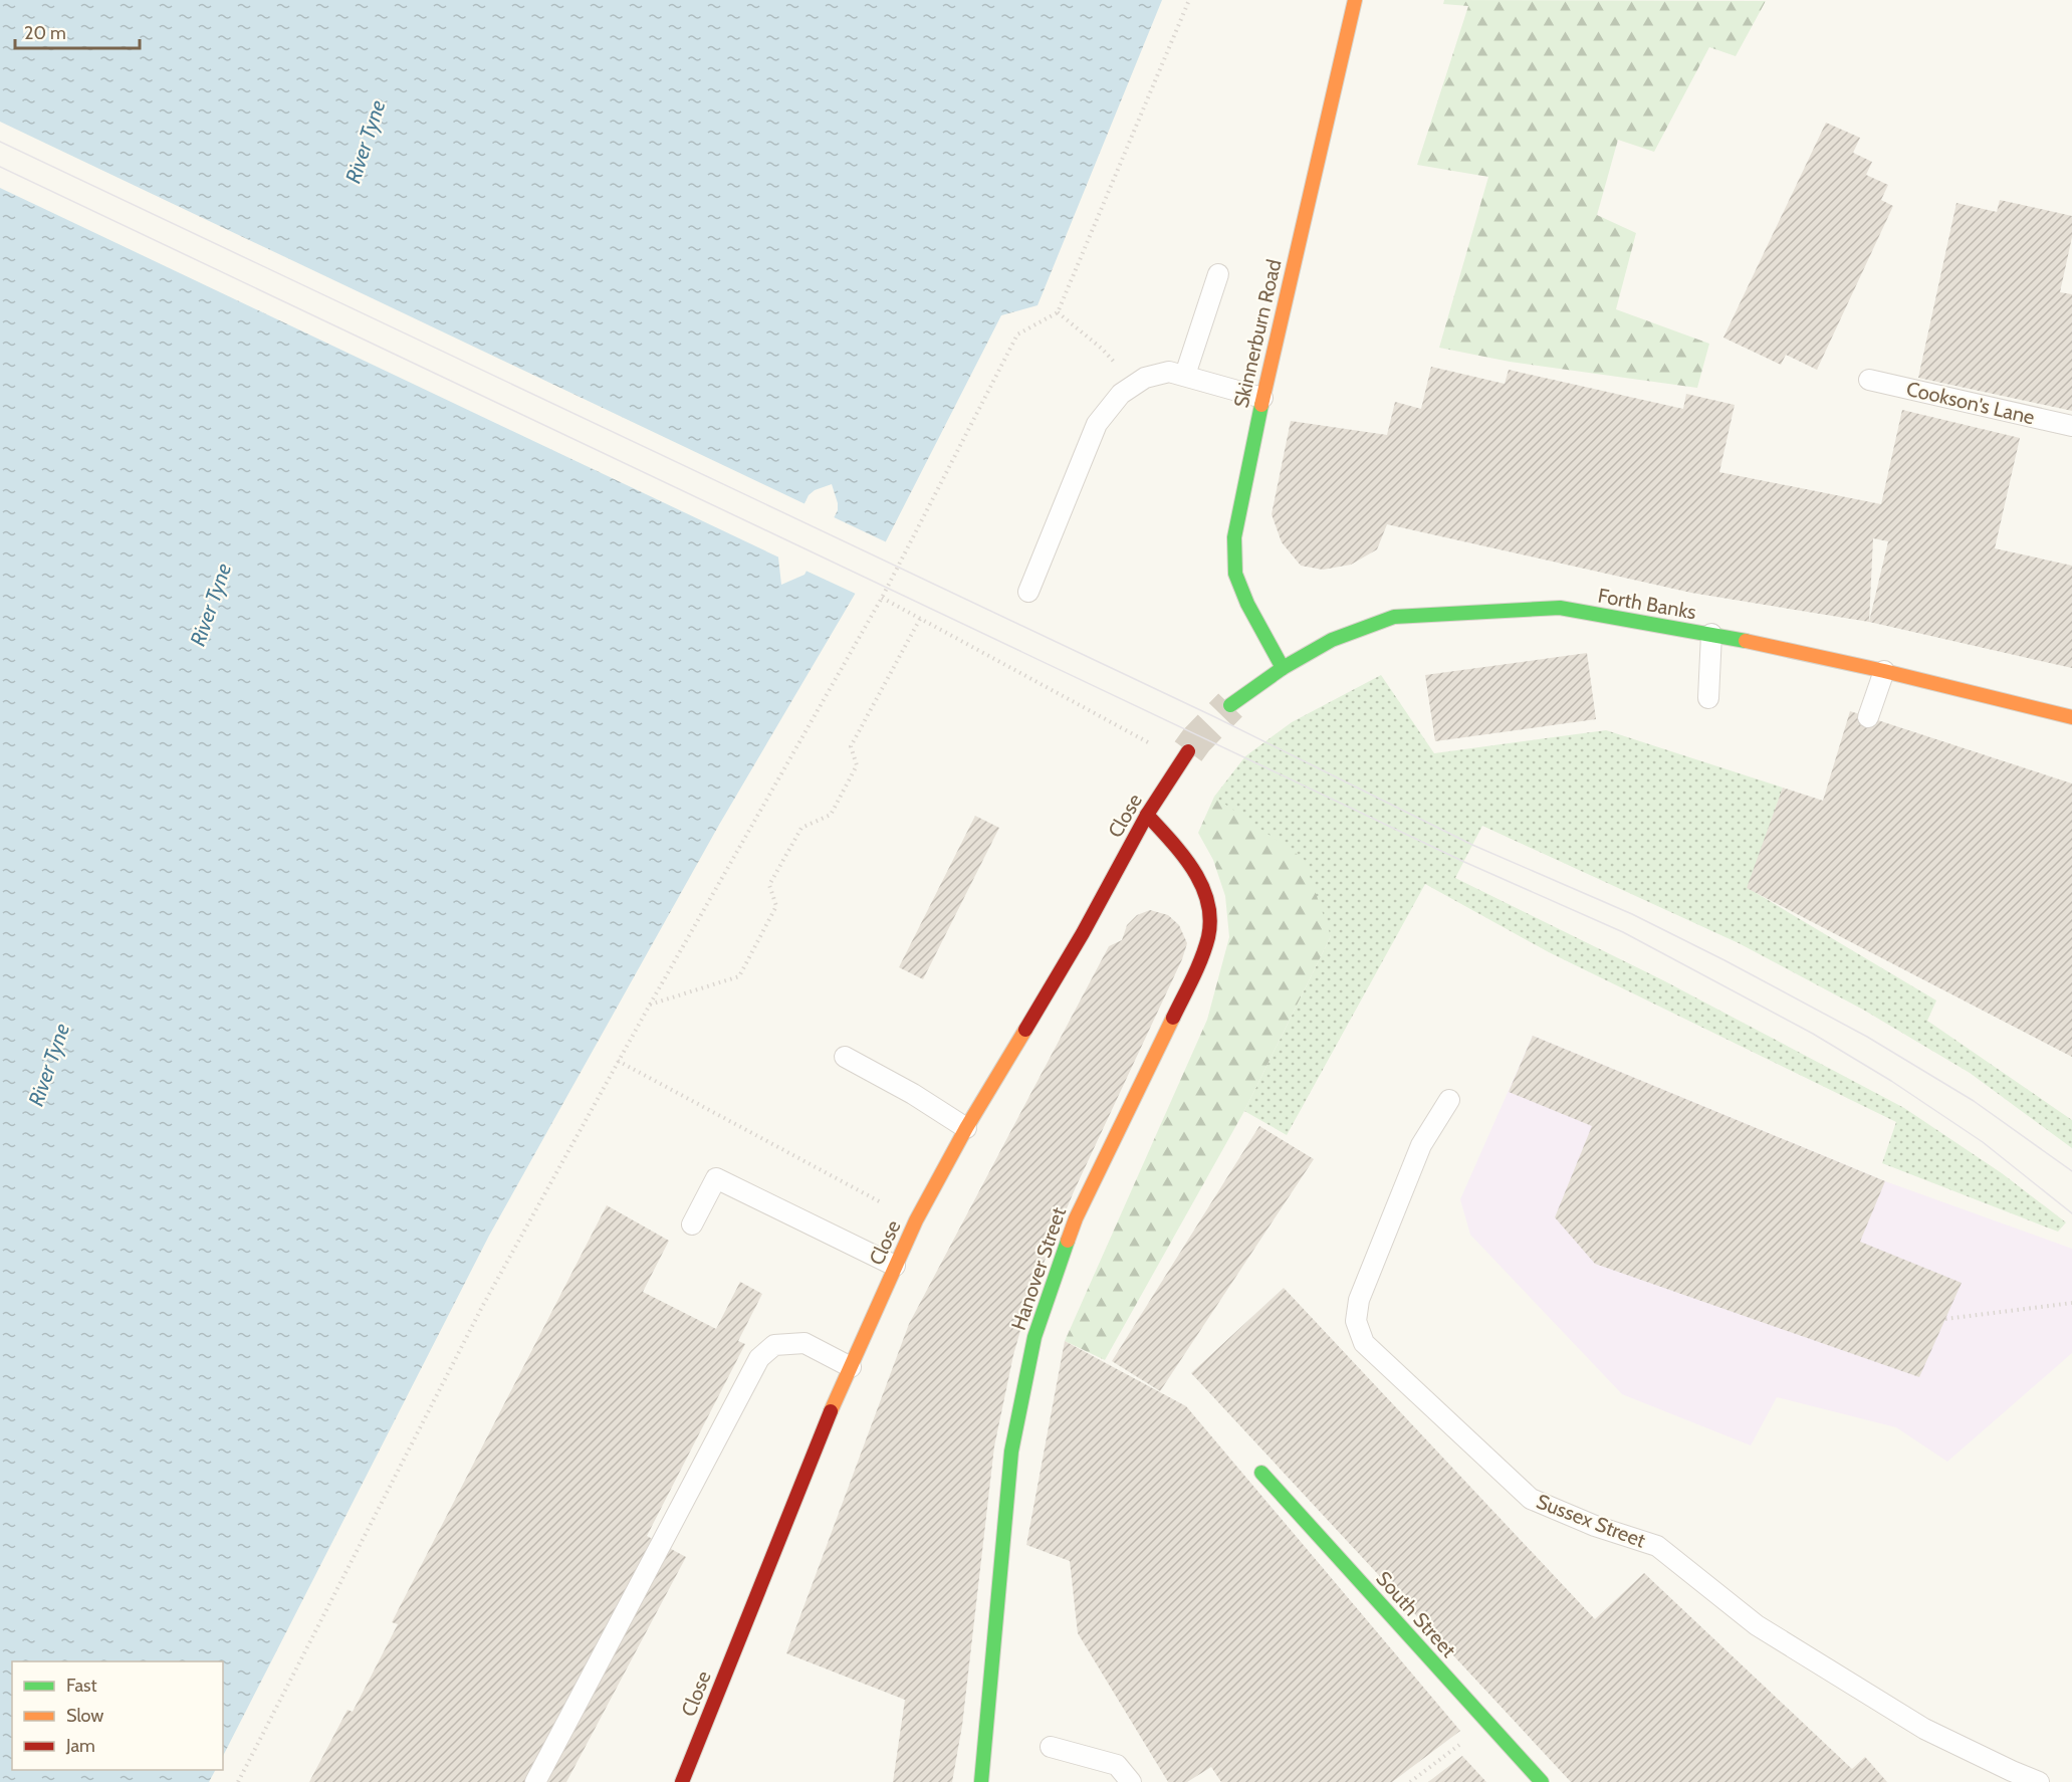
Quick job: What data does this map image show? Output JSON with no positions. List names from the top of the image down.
{
  "streets": {
    "street": [
      "Skinnerburn Road",
      "Forth Banks",
      "Close",
      "Hanover Street",
      "South Street"
    ],
    "lane": ["Cookson's Lane", "Sussex Street"]
  },
  "crossings": [
    ["Skinnerburn Road", "Forth Banks"],
    ["Close", "Hanover Street"]
  ],
  "water": ["River Tyne"],
  "legend": ["Fast", "Slow", "Jam"],
  "scale_bar": "20 m"
}
